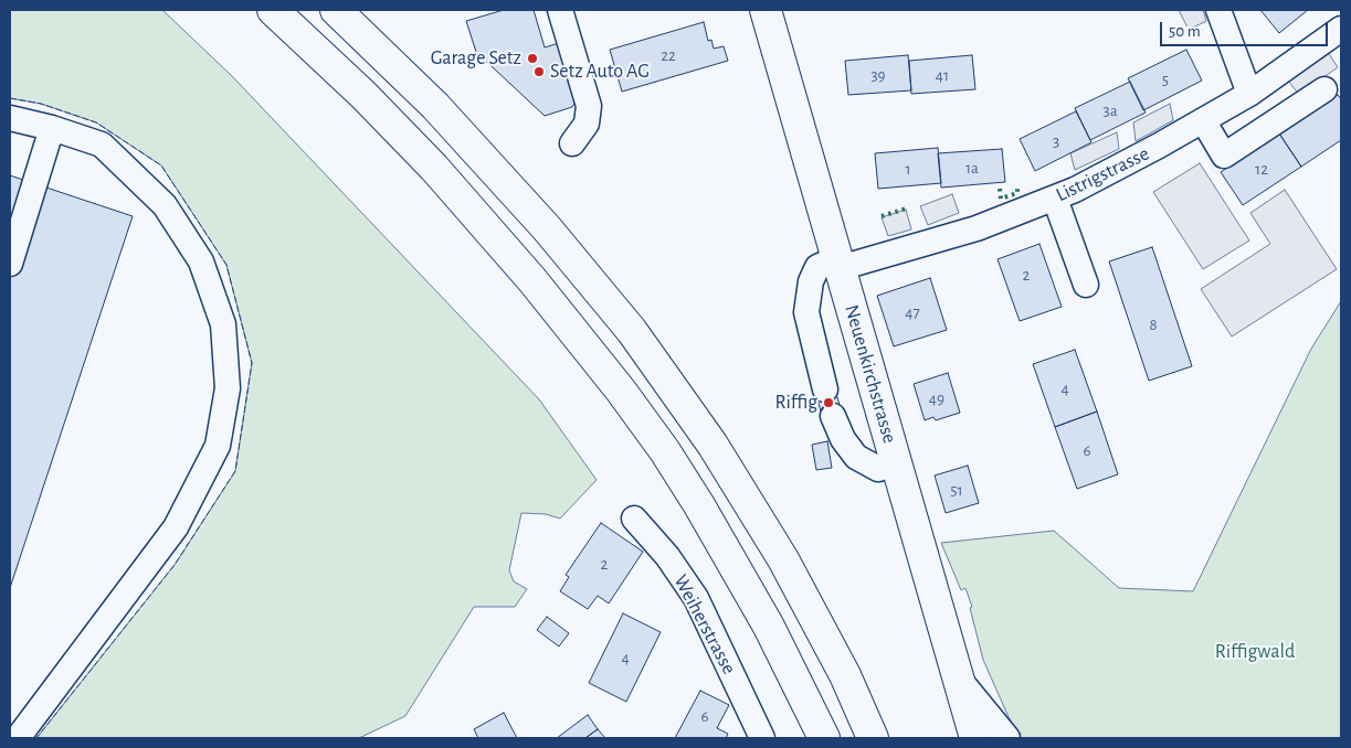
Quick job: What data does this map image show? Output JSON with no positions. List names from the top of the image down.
{
  "streets": {
    "main road": ["Neuenkirchstrasse"],
    "street": ["Listrigstrasse", "Weiherstrasse"]
  },
  "crossings": [
    ["Listrigstrasse", "Neuenkirchstrasse"]
  ],
  "parks": ["Riffigwald"],
  "places": ["Garage Setz", "Setz Auto AG", "Riffig"],
  "house_numbers": [
    "22",
    "39",
    "41",
    "5",
    "3a",
    "3",
    "1a",
    "1",
    "12",
    "2",
    "47",
    "8",
    "4",
    "49",
    "6",
    "51",
    "2",
    "4",
    "6"
  ],
  "scale_bar": "50 m"
}
